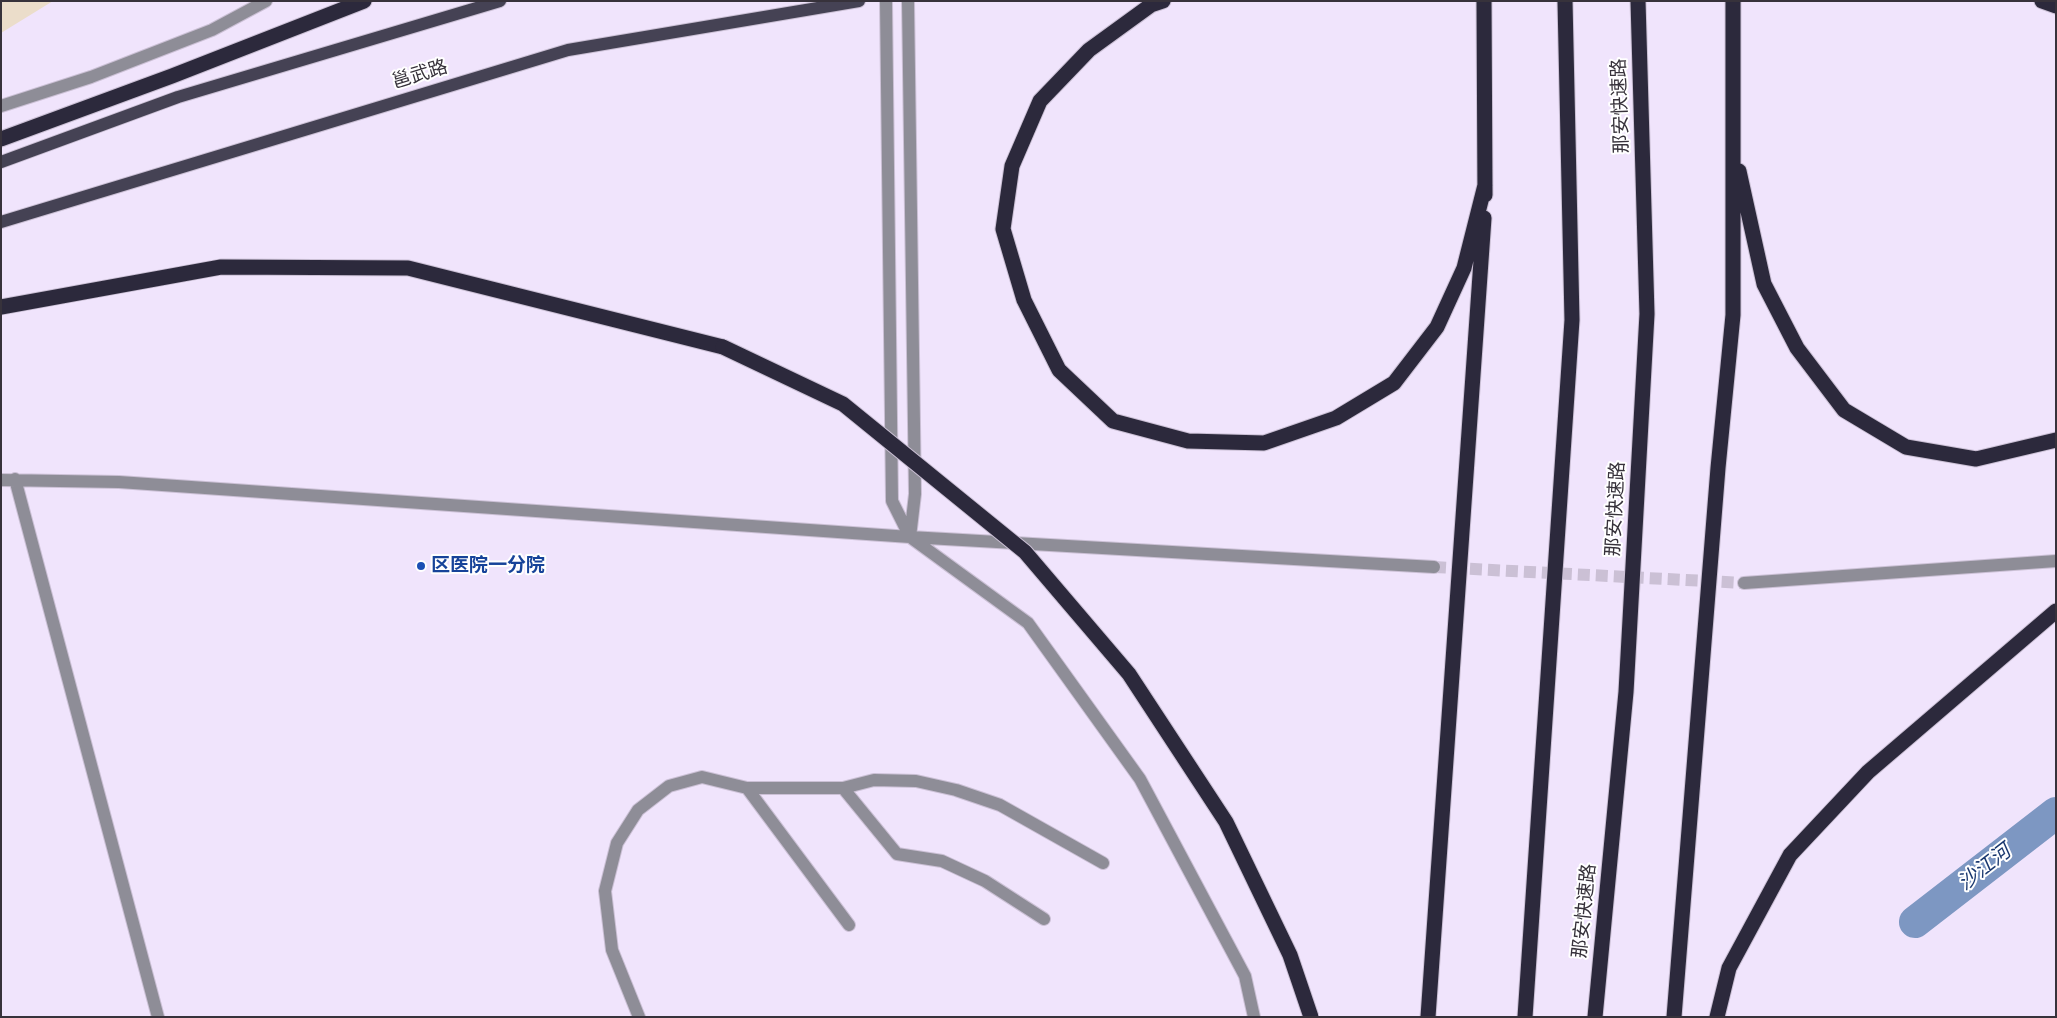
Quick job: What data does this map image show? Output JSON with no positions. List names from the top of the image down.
{
  "streets": {
    "highway": ["那安快速路"],
    "main road": ["邕武路"]
  },
  "water": ["沙江河"],
  "places": ["区医院一分院"]
}
